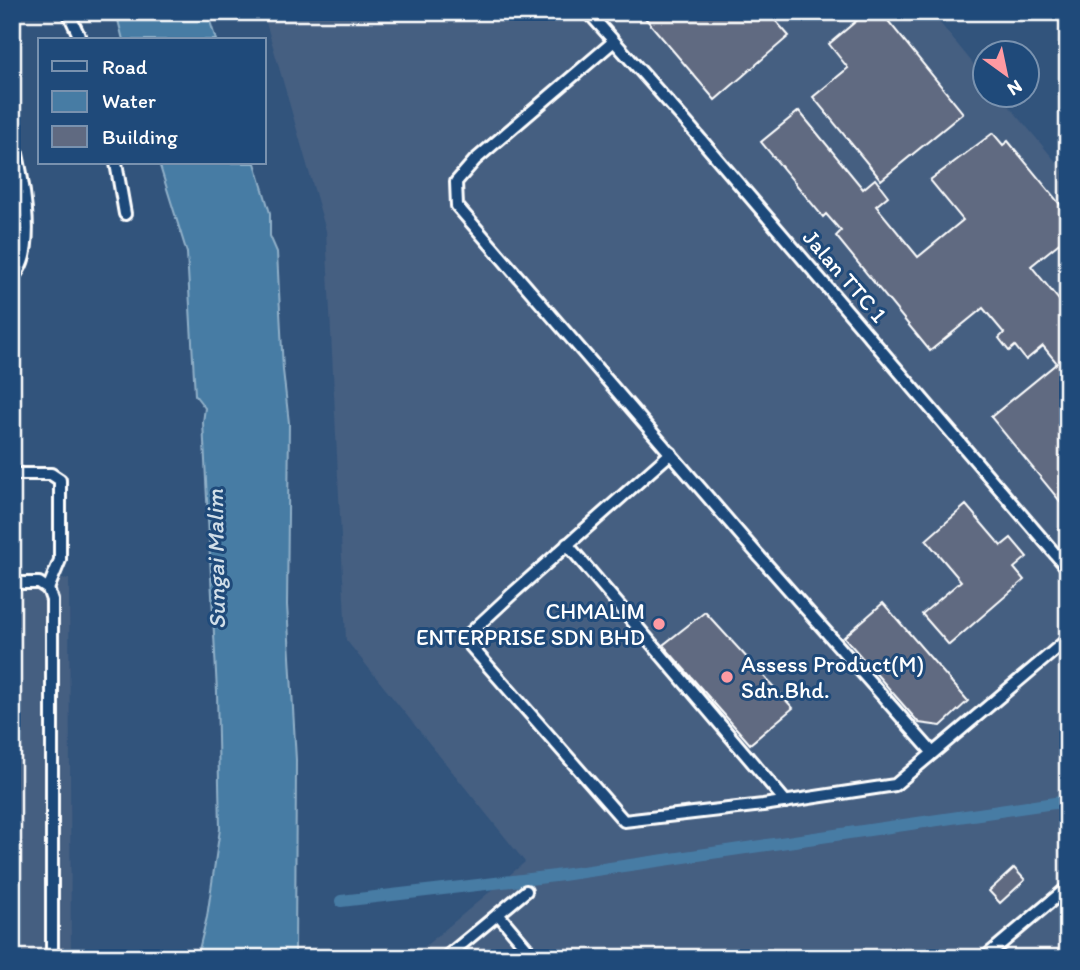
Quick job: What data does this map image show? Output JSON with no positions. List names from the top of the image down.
{
  "streets": {
    "street": ["Jalan TTC 1"]
  },
  "water": ["Sungai Malim"],
  "places": ["CHMALIM ENTERPRISE SDN BHD", "Assess Product(M) Sdn.Bhd."],
  "legend": ["Road", "Water", "Building"],
  "north": "bottom right"
}
